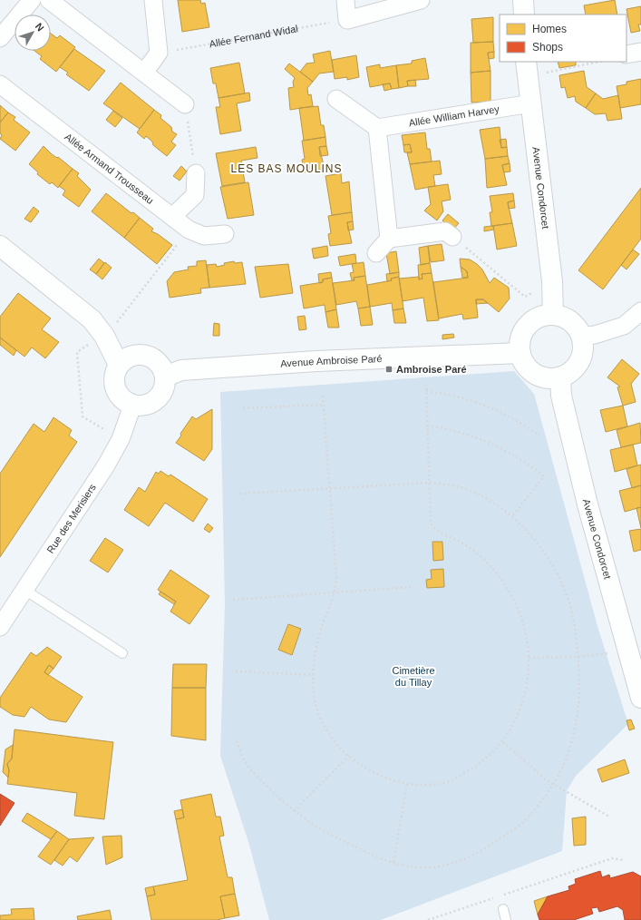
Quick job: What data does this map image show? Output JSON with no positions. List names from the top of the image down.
{
  "streets": {
    "street": [
      "Allée William Harvey",
      "Allée Armand Trousseau",
      "Avenue Condorcet",
      "Avenue Ambroise Paré",
      "Rue des Merisiers"
    ],
    "path": ["Allée Fernand Widal"]
  },
  "crossings": [
    ["Allée William Harvey", "Avenue Condorcet"],
    ["Avenue Condorcet", "Avenue Ambroise Paré"],
    ["Avenue Ambroise Paré", "Rue des Merisiers"]
  ],
  "districts": ["LES BAS MOULINS"],
  "parks": ["Cimetière du Tillay"],
  "places": {
    "transit": ["Ambroise Paré"]
  },
  "legend": ["Homes", "Shops"],
  "north": "top right"
}
